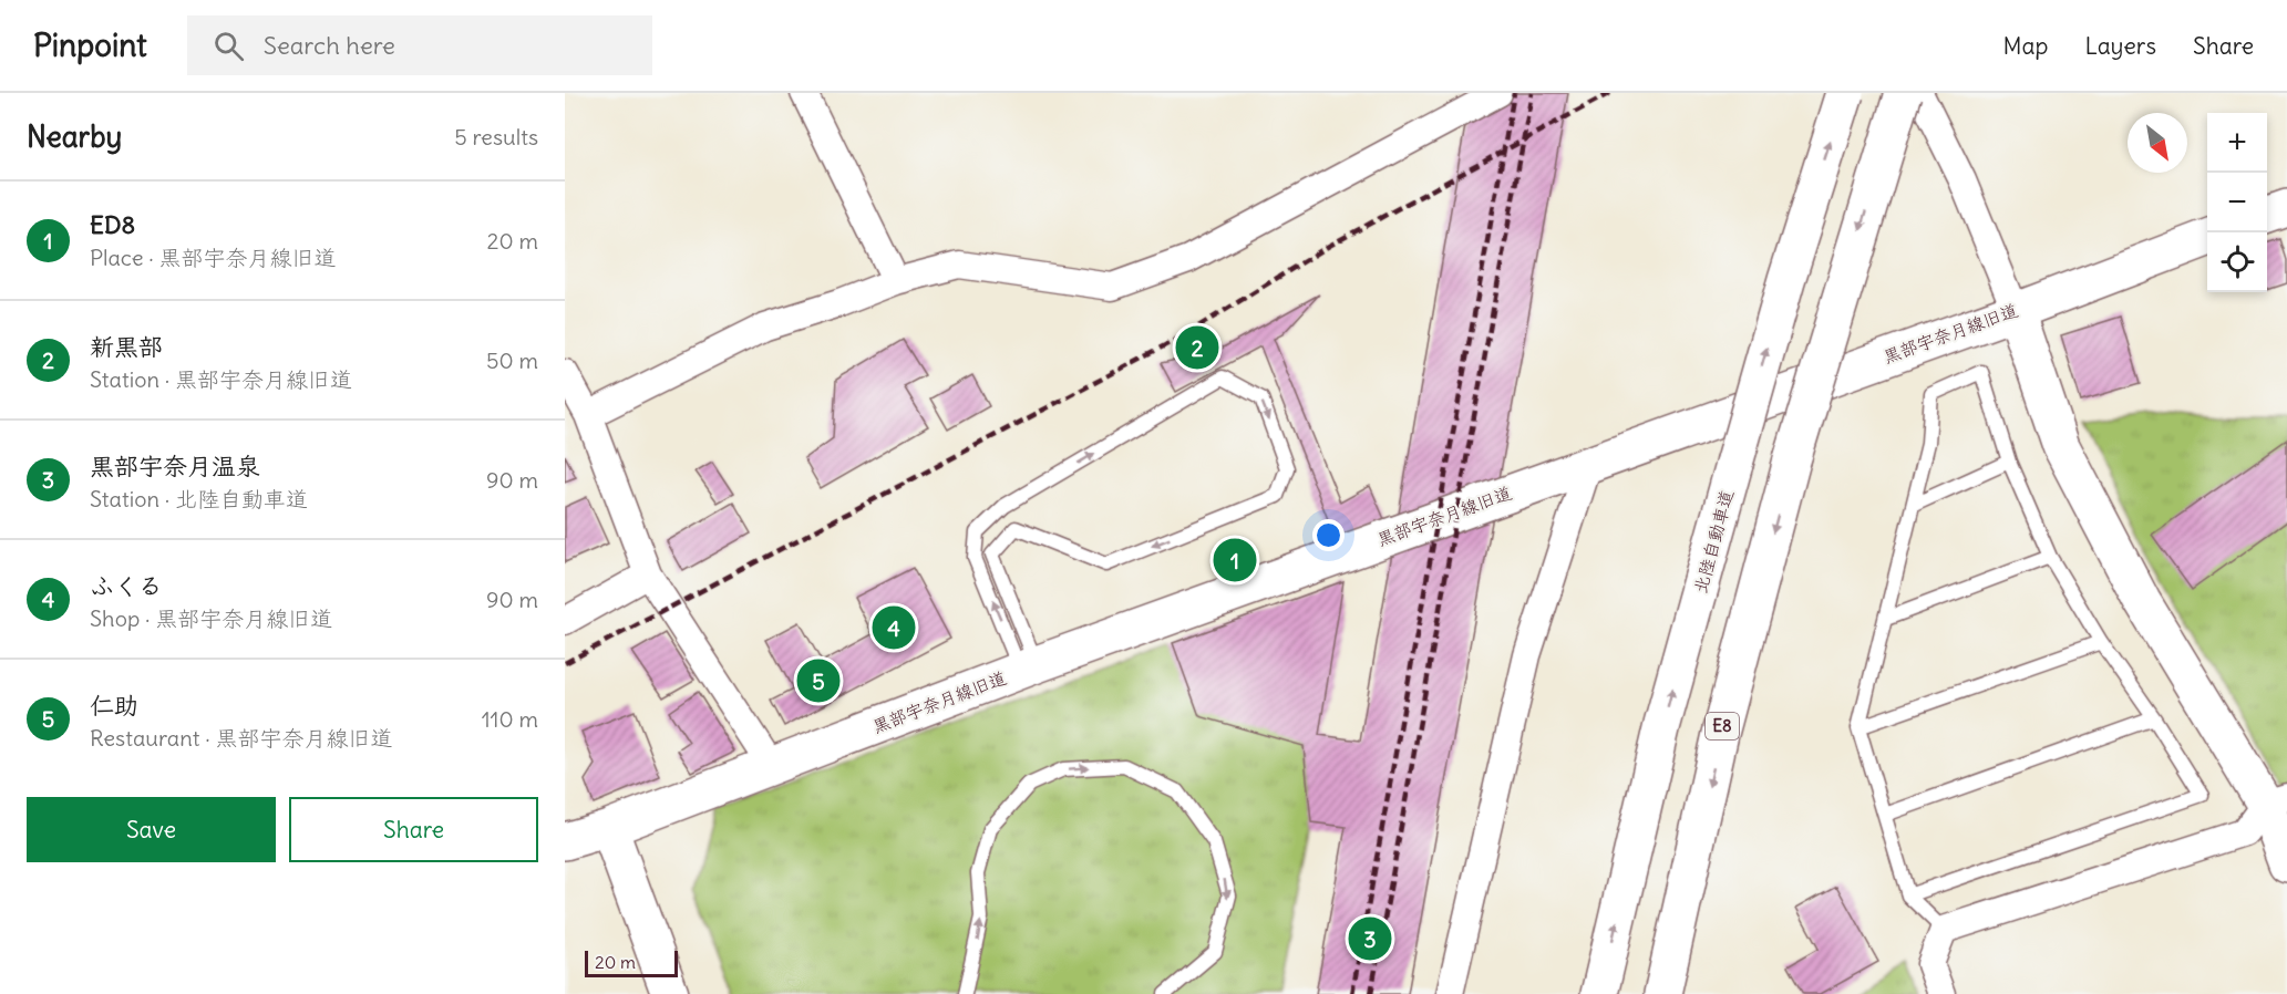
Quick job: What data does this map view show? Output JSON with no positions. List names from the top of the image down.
{
  "streets": {
    "main road": ["黒部宇奈月線旧道", "北陸自動車道", "E8"]
  },
  "scale_bar": "20 m",
  "north": "bottom right",
  "page": {
    "header": "Pinpoint",
    "search": "Search here",
    "nav": ["Map", "Layers", "Share"],
    "heading": ["Nearby", "5 results"],
    "map_buttons": ["+", "−"],
    "list": [
      {
        "mark": "1",
        "name": "ED8",
        "note": "Place · 黒部宇奈月線旧道",
        "value": "20 m"
      },
      {
        "mark": "2",
        "name": "新黒部",
        "note": "Station · 黒部宇奈月線旧道",
        "value": "50 m"
      },
      {
        "mark": "3",
        "name": "黒部宇奈月温泉",
        "note": "Station · 北陸自動車道",
        "value": "90 m"
      },
      {
        "mark": "4",
        "name": "ふくる",
        "note": "Shop · 黒部宇奈月線旧道",
        "value": "90 m"
      },
      {
        "mark": "5",
        "name": "仁助",
        "note": "Restaurant · 黒部宇奈月線旧道",
        "value": "110 m"
      }
    ],
    "pins": [
      "2",
      "1",
      "4",
      "5",
      "3"
    ],
    "buttons": ["Save", "Share"],
    "scale": "20 m"
  }
}
